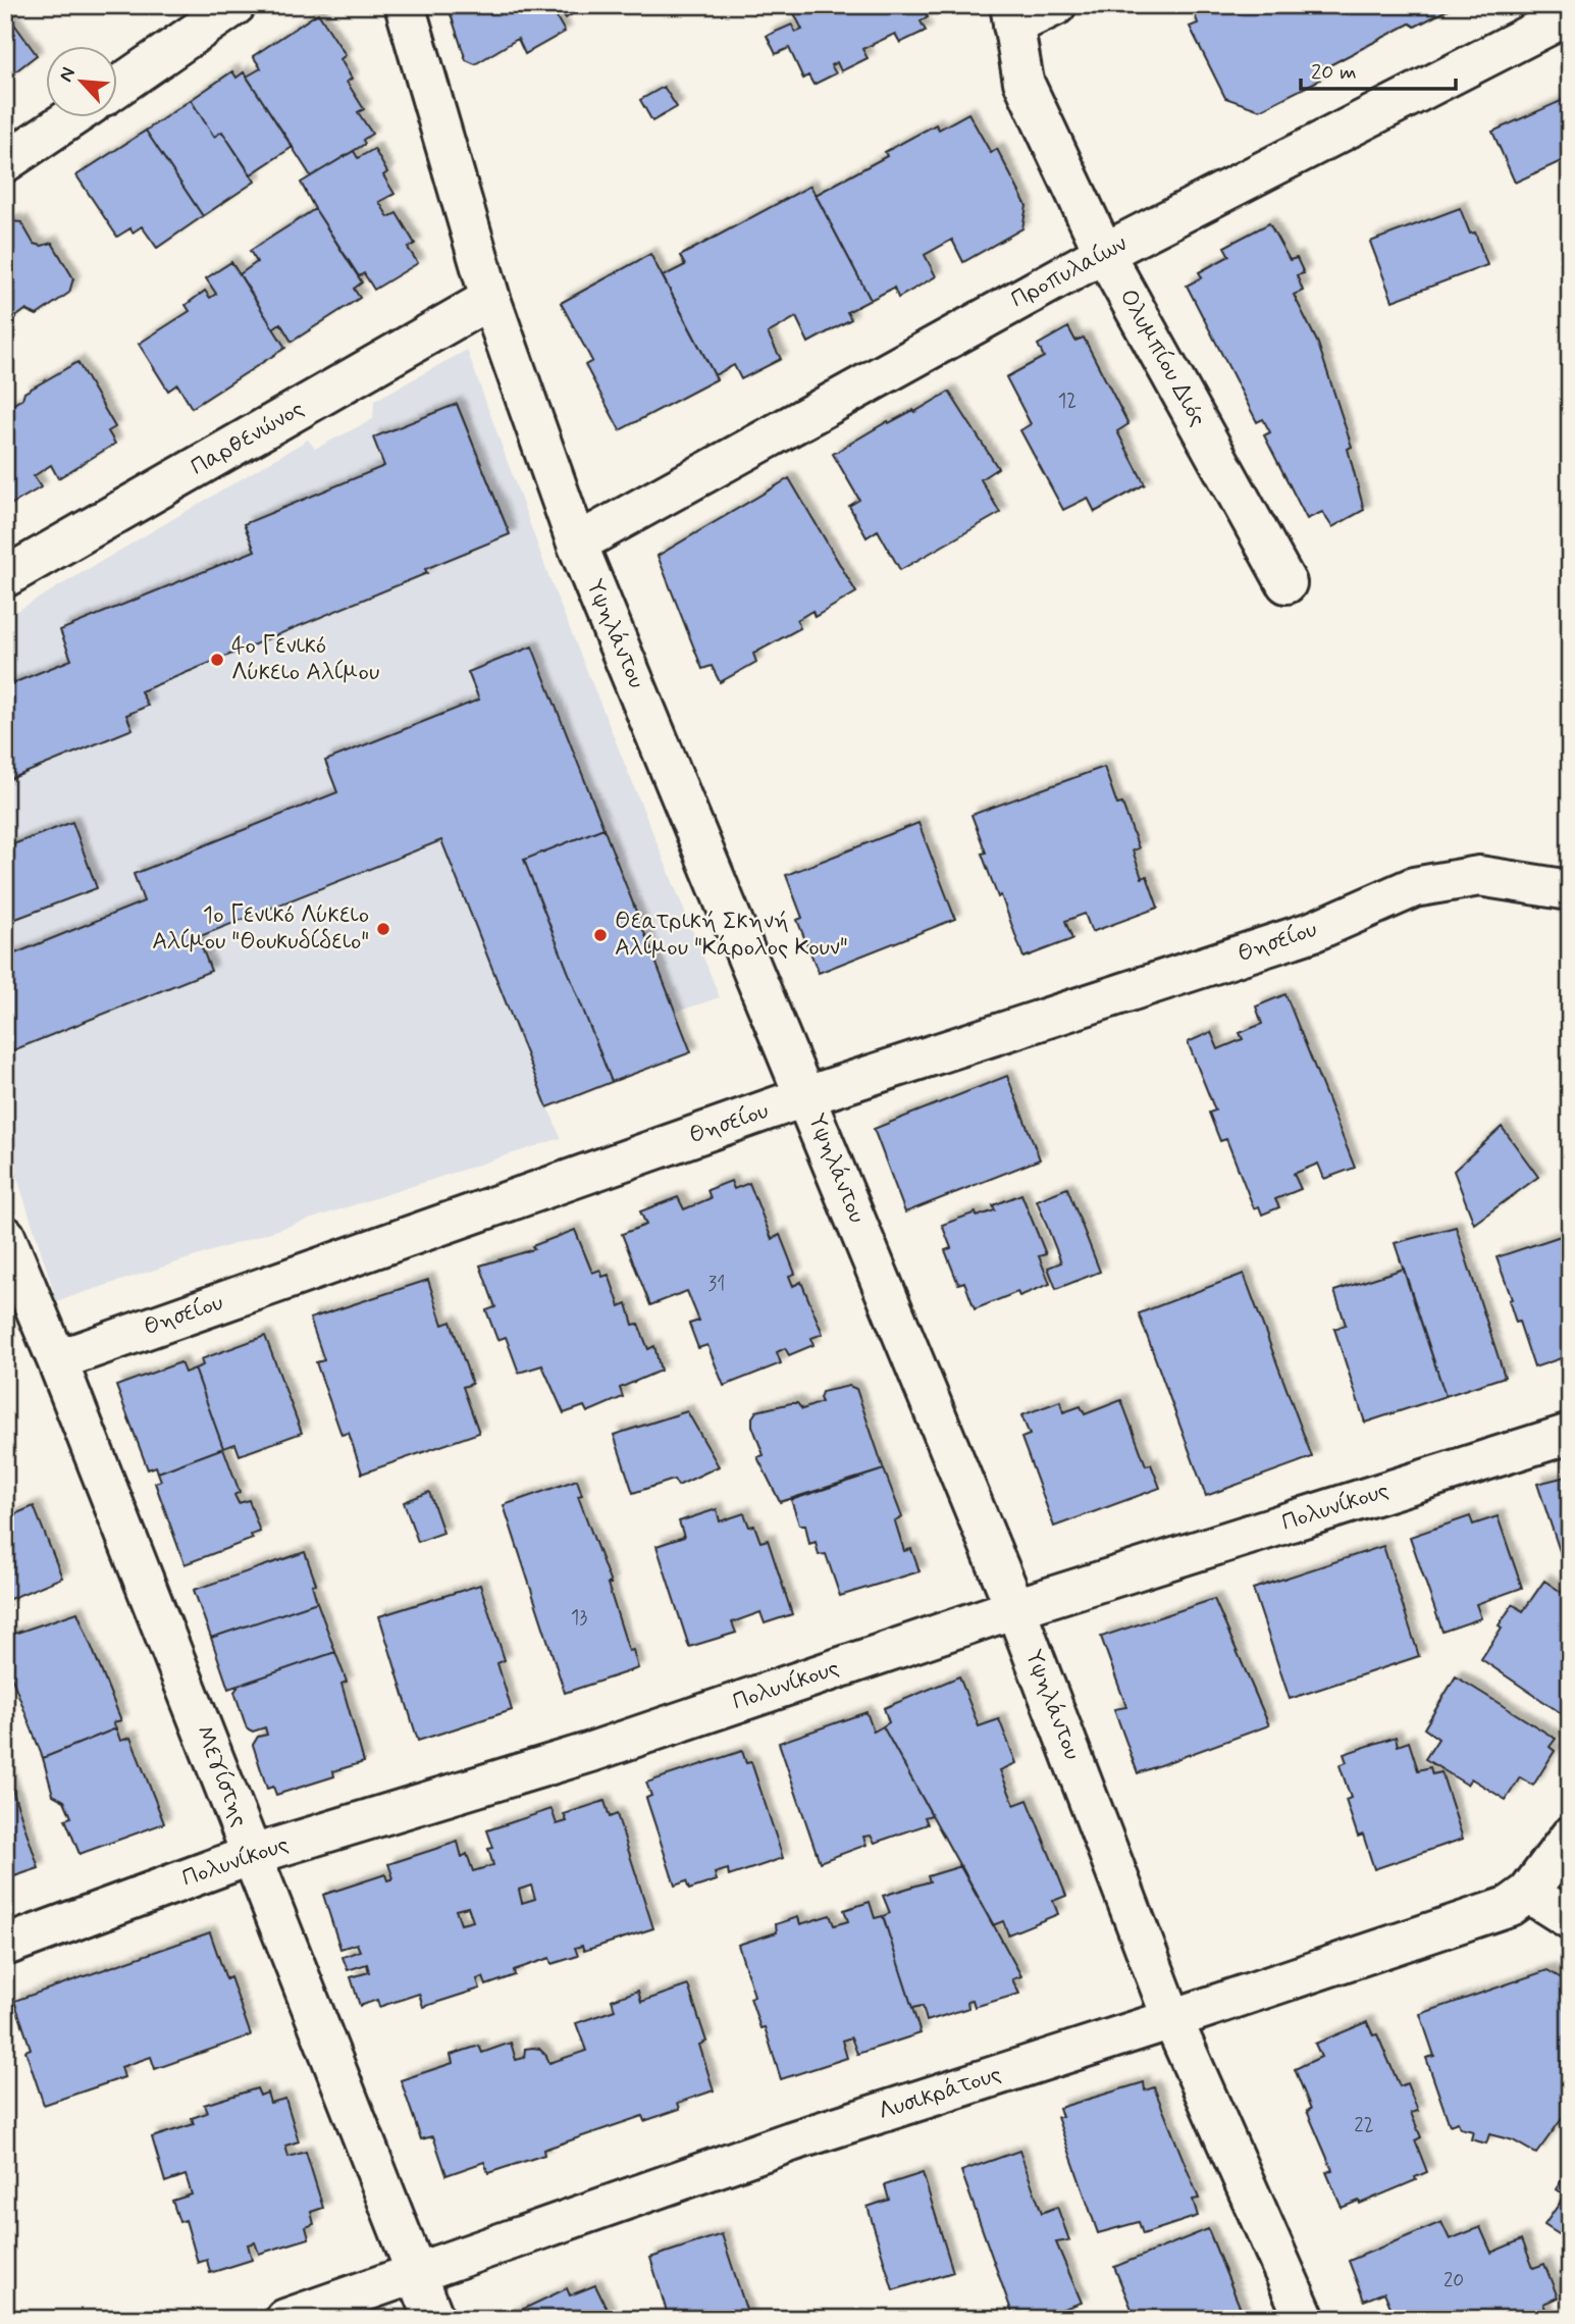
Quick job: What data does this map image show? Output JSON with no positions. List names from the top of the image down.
{
  "streets": {
    "street": [
      "Προπυλαίων",
      "Ολυμπίου Διός",
      "Παρθενώνος",
      "Υψηλάντου",
      "Θησείου",
      "Πολυνίκους",
      "Μεγίστης",
      "Λυσικράτους"
    ]
  },
  "crossings": [
    ["Προπυλαίων", "Ολυμπίου Διός"],
    ["Προπυλαίων", "Υψηλάντου"],
    ["Παρθενώνος", "Υψηλάντου"],
    ["Υψηλάντου", "Θησείου"],
    ["Υψηλάντου", "Πολυνίκους"],
    ["Υψηλάντου", "Λυσικράτους"],
    ["Θησείου", "Μεγίστης"],
    ["Πολυνίκους", "Μεγίστης"],
    ["Μεγίστης", "Λυσικράτους"]
  ],
  "places": ["4ο Γενικό Λύκειο Αλίμου", "1ο Γενικό Λύκειο Αλίμου \"Θουκυδίδειο\"", "Θεατρική Σκηνή Αλίμου \"Κάρολος Κουν\""],
  "house_numbers": [
    "12",
    "31",
    "13",
    "22",
    "20"
  ],
  "scale_bar": "20 m",
  "north": "top left"
}
